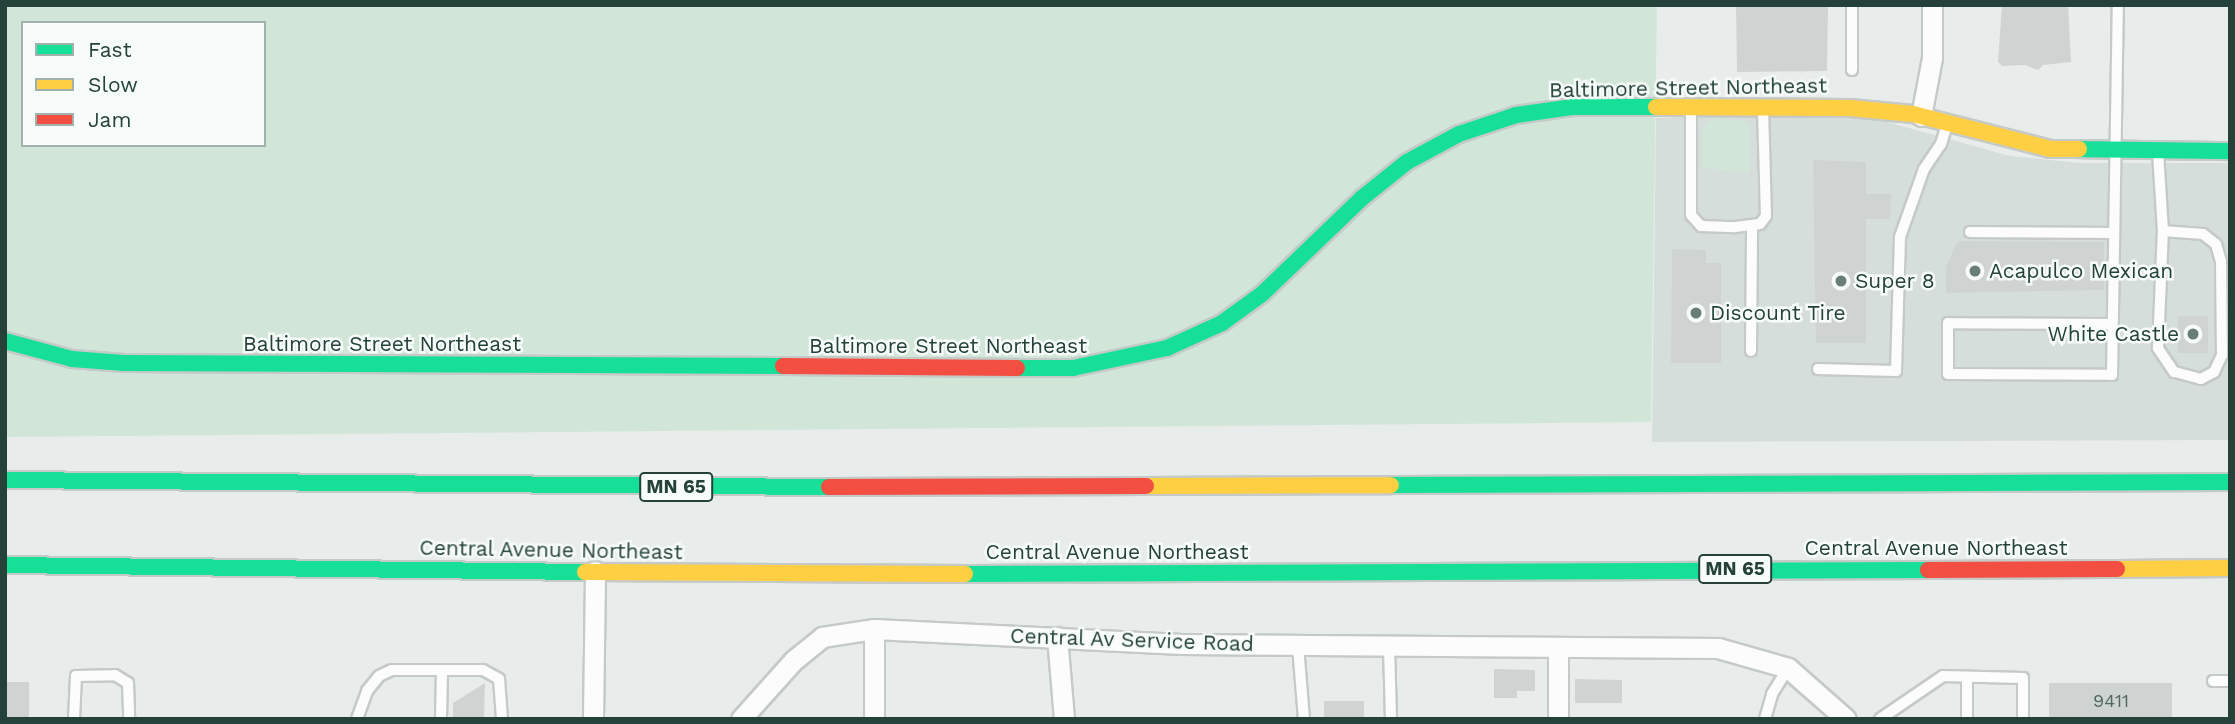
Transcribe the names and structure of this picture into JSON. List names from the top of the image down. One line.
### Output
{"streets":{"main road":["Baltimore Street Northeast","MN 65","Central Avenue Northeast"],"street":["Central Av Service Road"]},"places":["Acapulco Mexican","Super 8","Discount Tire","White Castle"],"house_numbers":["9411"],"legend":["Fast","Slow","Jam"]}
